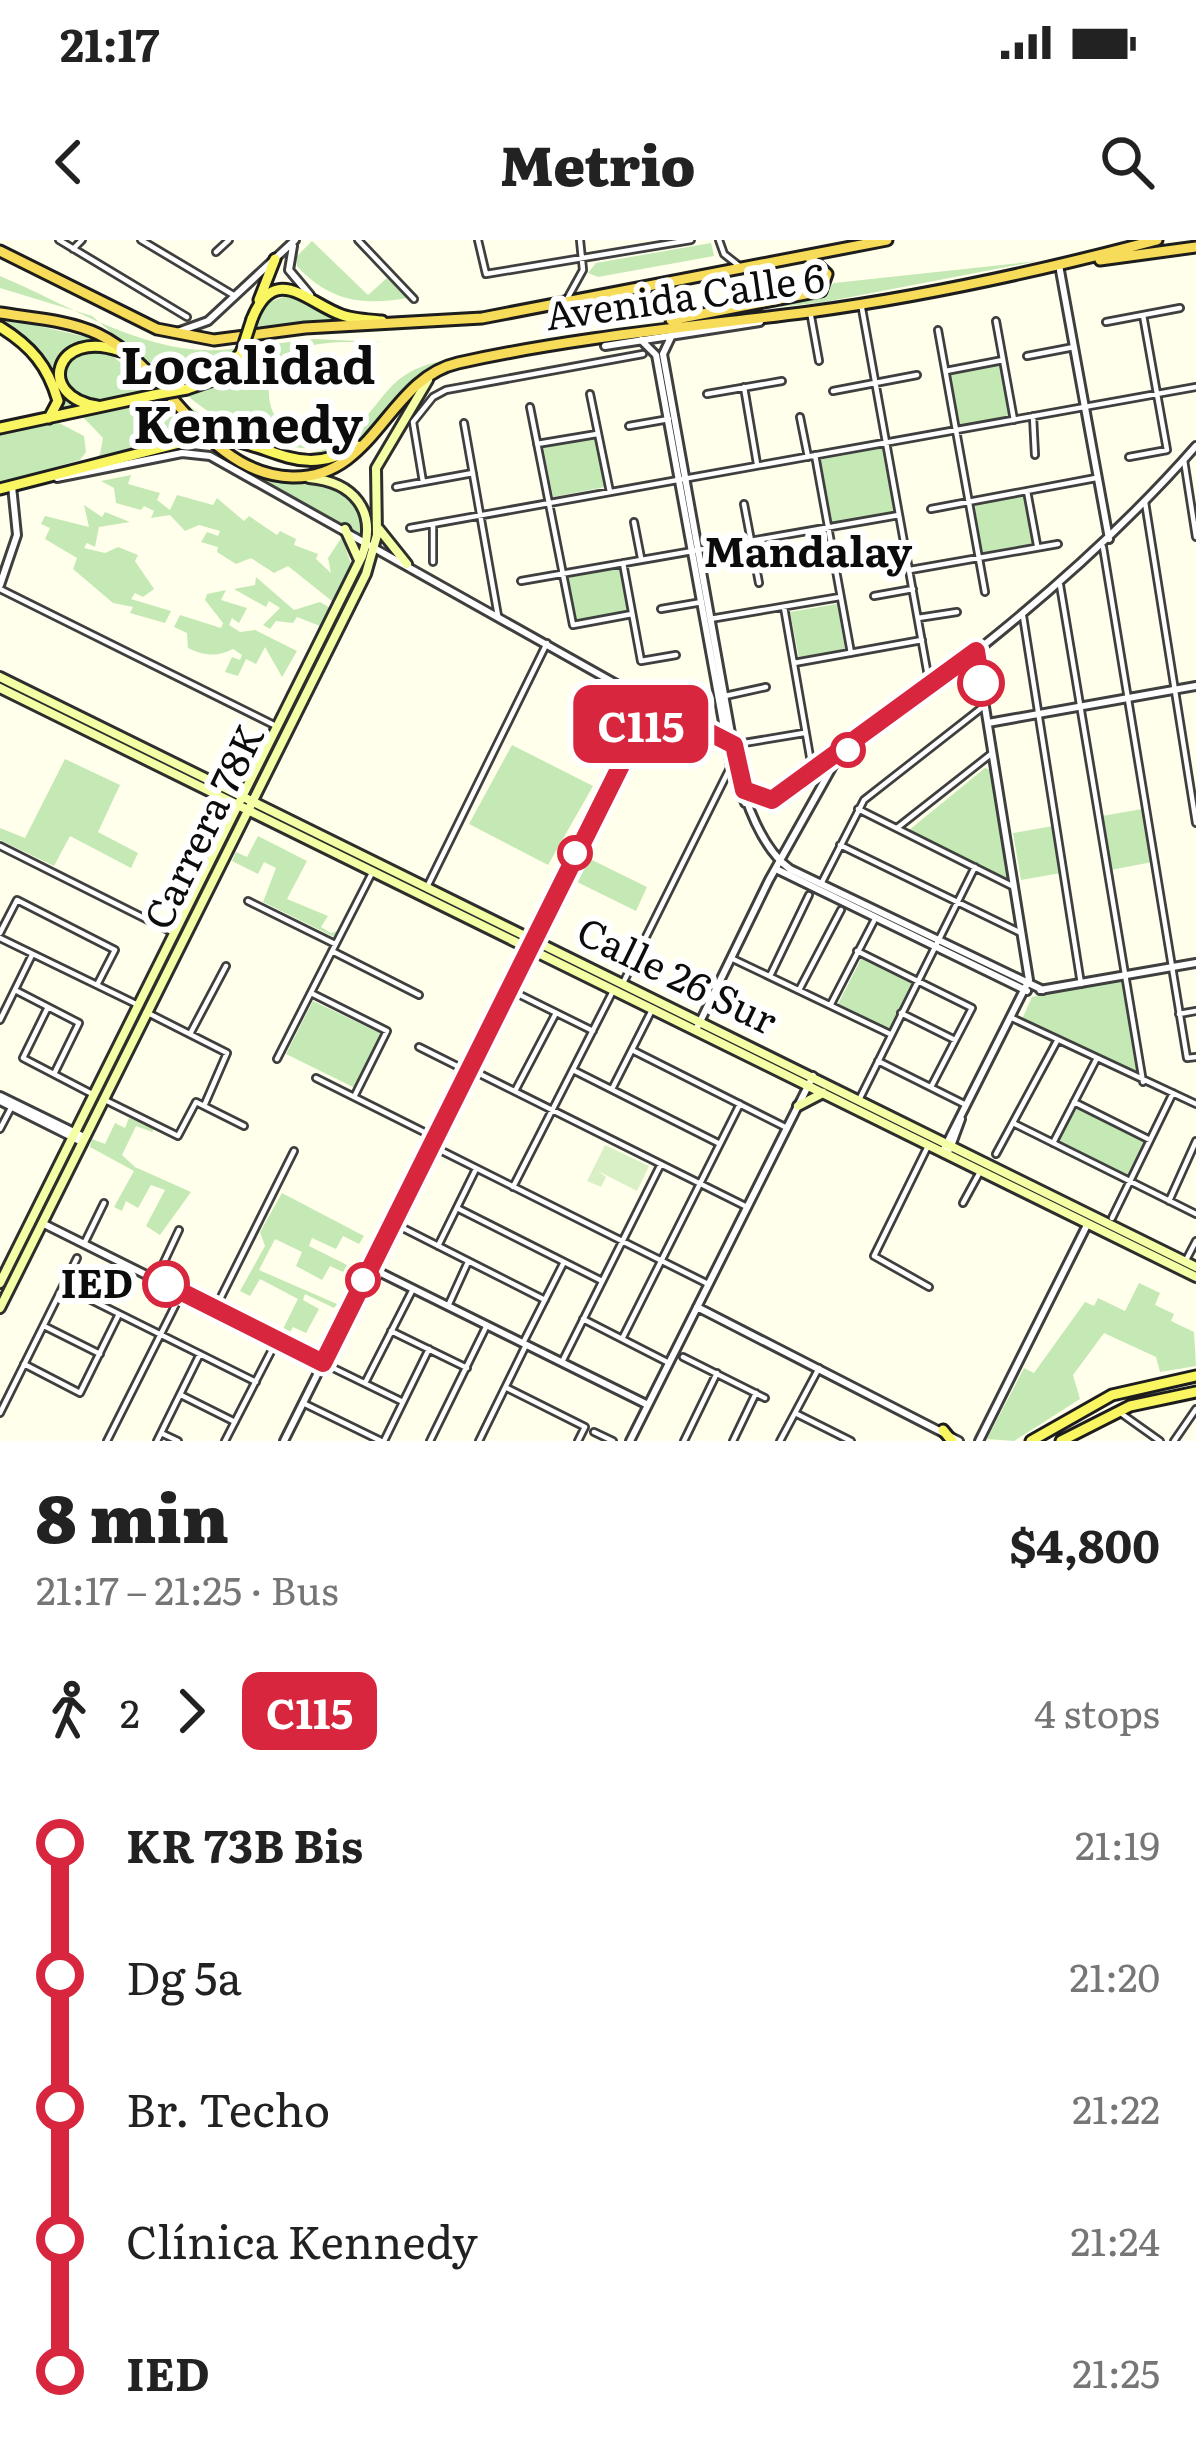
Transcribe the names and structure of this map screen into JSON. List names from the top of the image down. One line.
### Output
{"streets":{"highway":["Avenida Calle 6"],"main road":["Carrera 78K","Calle 26 Sur"]},"crossings":[["Avenida Calle 6","Carrera 78K"],["Carrera 78K","Calle 26 Sur"]],"districts":["Localidad Kennedy","Mandalay"],"places":["IED"],"lines":["bus line C115"],"page":{"status":"21:17","header":"Metrio","on_map":"C115","heading":["8 min","21:17 – 21:25 · Bus","$4,800"],"legs":["2","C115","4 stops"],"list":[{"name":"KR 73B Bis","value":"21:19"},{"name":"Dg 5a","value":"21:20"},{"name":"Br. Techo","value":"21:22"},{"name":"Clínica Kennedy","value":"21:24"},{"name":"IED","value":"21:25"}]}}
